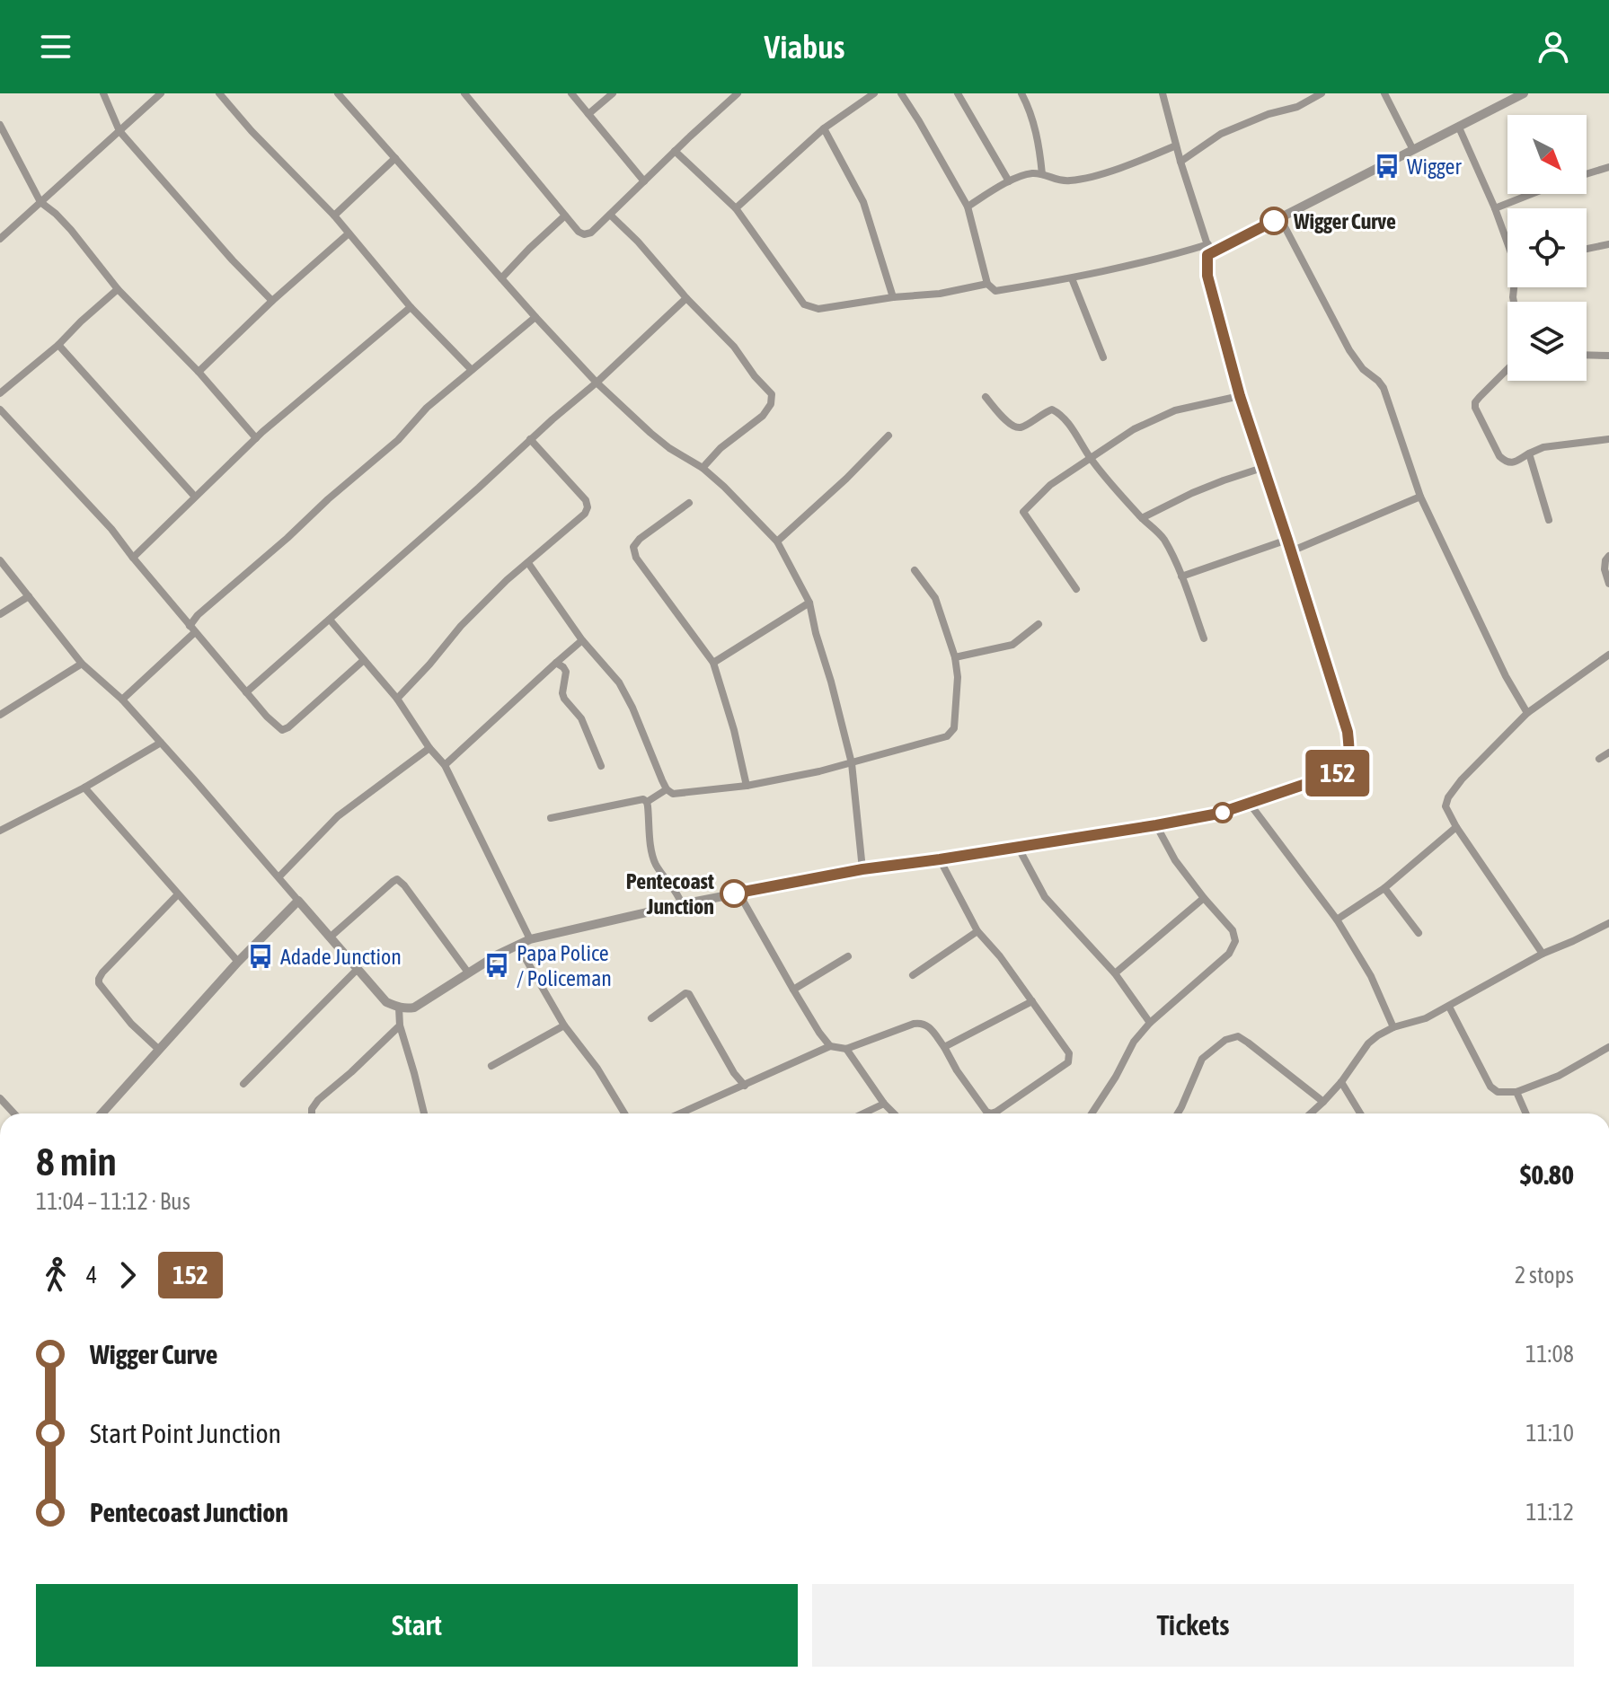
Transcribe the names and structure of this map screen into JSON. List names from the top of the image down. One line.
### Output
{"places":{"bus stop":["Wigger","Adade Junction","Papa Police / Policeman"],"other":["Wigger Curve","Pentecoast Junction"]},"lines":["bus line 152"],"north":"bottom right","page":{"header":"Viabus","on_map":"152","heading":["8 min","11:04 – 11:12 · Bus","$0.80"],"legs":["4","152","2 stops"],"list":[{"name":"Wigger Curve","value":"11:08"},{"name":"Start Point Junction","value":"11:10"},{"name":"Pentecoast Junction","value":"11:12"}],"buttons":["Start","Tickets"]}}
